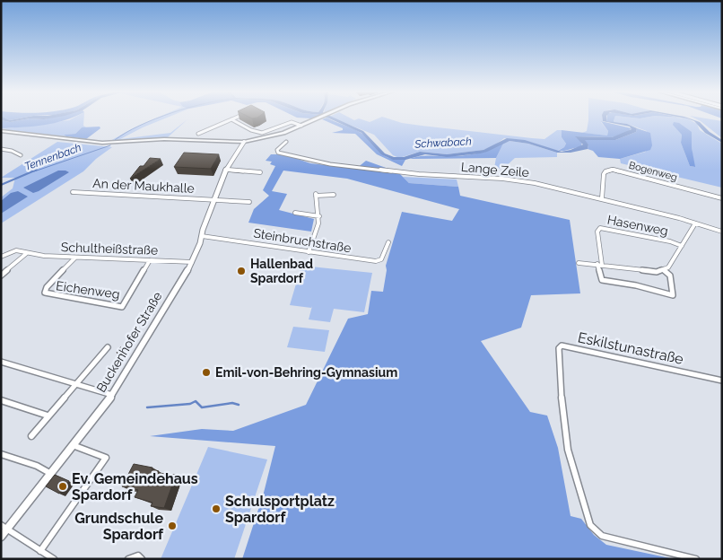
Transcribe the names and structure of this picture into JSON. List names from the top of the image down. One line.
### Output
{"streets":{"street":["Lange Zeile","Bogenweg","An der Maukhalle","Hasenweg","Steinbruchstraße","Schultheißstraße","Eichenweg","Buckenhofer Straße","Eskilstunastraße"]},"crossings":[["Lange Zeile","Bogenweg"],["An der Maukhalle","Buckenhofer Straße"],["Steinbruchstraße","Buckenhofer Straße"],["Schultheißstraße","Eichenweg"],["Schultheißstraße","Buckenhofer Straße"]],"water":["Schwabach","Tennenbach"],"places":["Hallenbad Spardorf","Emil-von-Behring-Gymnasium","Ev. Gemeindehaus Spardorf","Schulsportplatz Spardorf","Grundschule Spardorf"]}
